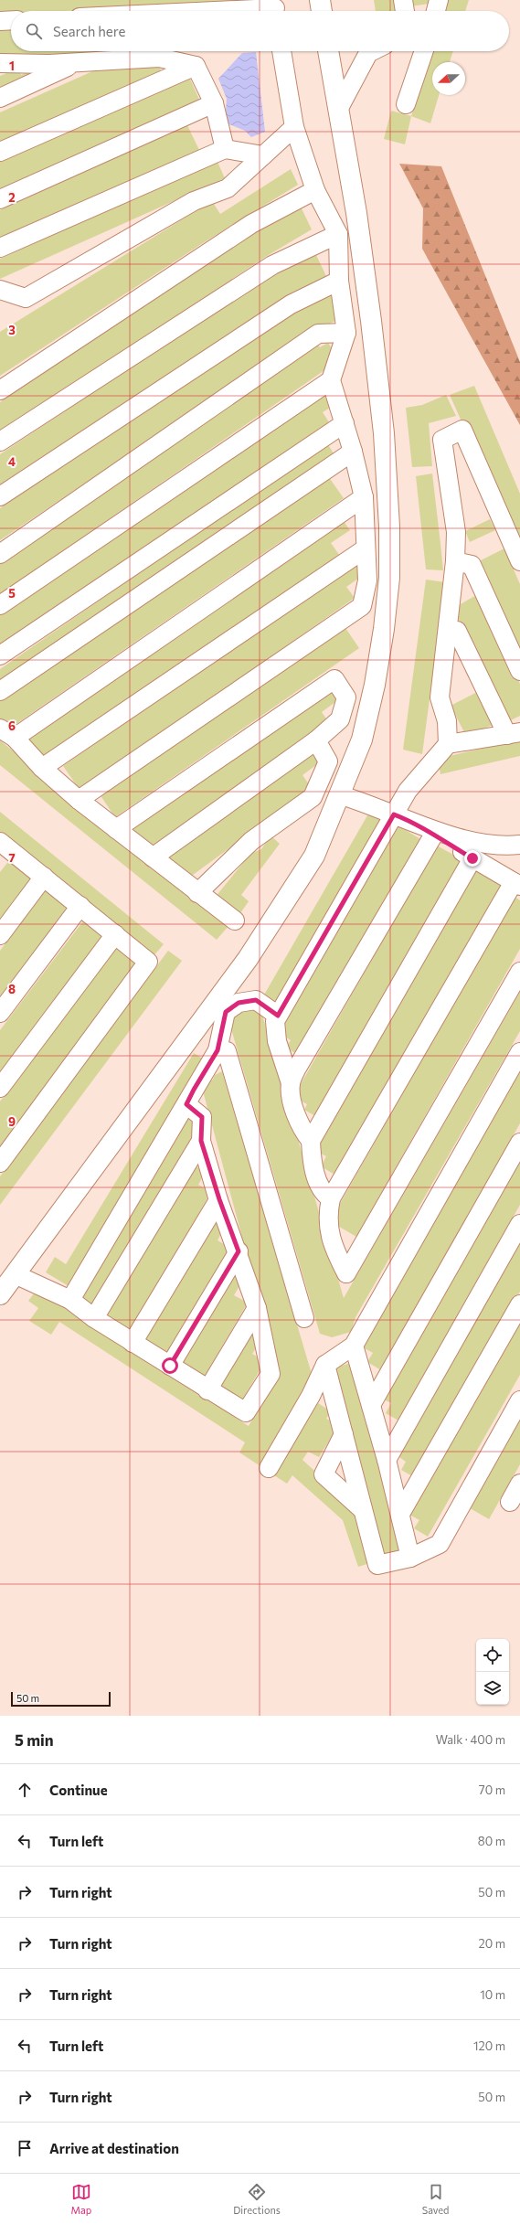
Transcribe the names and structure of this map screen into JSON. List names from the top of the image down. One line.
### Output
{"scale_bar":"50 m","north":"left","page":{"search":"Search here","scale":"50 m","heading":["5 min","Walk · 400 m"],"list":[["Continue","70 m"],["Turn left","80 m"],["Turn right","50 m"],["Turn right","20 m"],["Turn right","10 m"],["Turn left","120 m"],["Turn right","50 m"],"Arrive at destination"],"nav":["Map","Directions","Saved"]},"grid":{"rows":["1","2","3","4","5","6","7","8","9"]}}
